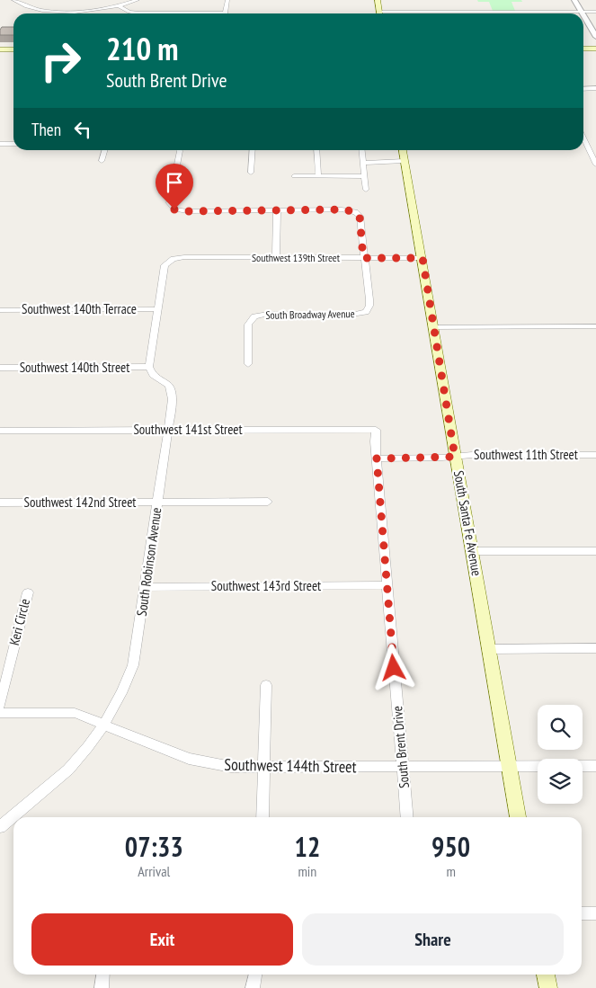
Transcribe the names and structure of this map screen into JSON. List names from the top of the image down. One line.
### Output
{"streets":{"main road":["South Santa Fe Avenue"],"street":["Southwest 139th Street","Southwest 140th Terrace","South Broadway Avenue","Southwest 140th Street","Southwest 141st Street","Southwest 11th Street","Southwest 142nd Street","South Robinson Avenue","Southwest 143rd Street","Keri Circle","South Brent Drive","Southwest 144th Street"]},"crossings":[["Southwest 139th Street","Southwest 140th Terrace"],["Southwest 139th Street","South Broadway Avenue"],["Southwest 139th Street","South Santa Fe Avenue"],["Southwest 140th Street","South Robinson Avenue"],["Southwest 141st Street","South Robinson Avenue"],["Southwest 141st Street","South Brent Drive"],["Southwest 11th Street","South Santa Fe Avenue"],["Southwest 142nd Street","South Robinson Avenue"],["South Santa Fe Avenue","Southwest 144th Street"],["South Robinson Avenue","Southwest 143rd Street"],["South Robinson Avenue","Southwest 144th Street"],["Southwest 143rd Street","South Brent Drive"],["South Brent Drive","Southwest 144th Street"]],"page":{"turn":["210 m","South Brent Drive"],"then":"Then","eta":["07:33","Arrival","12","min","950","m"],"buttons":["Exit","Share"]}}
